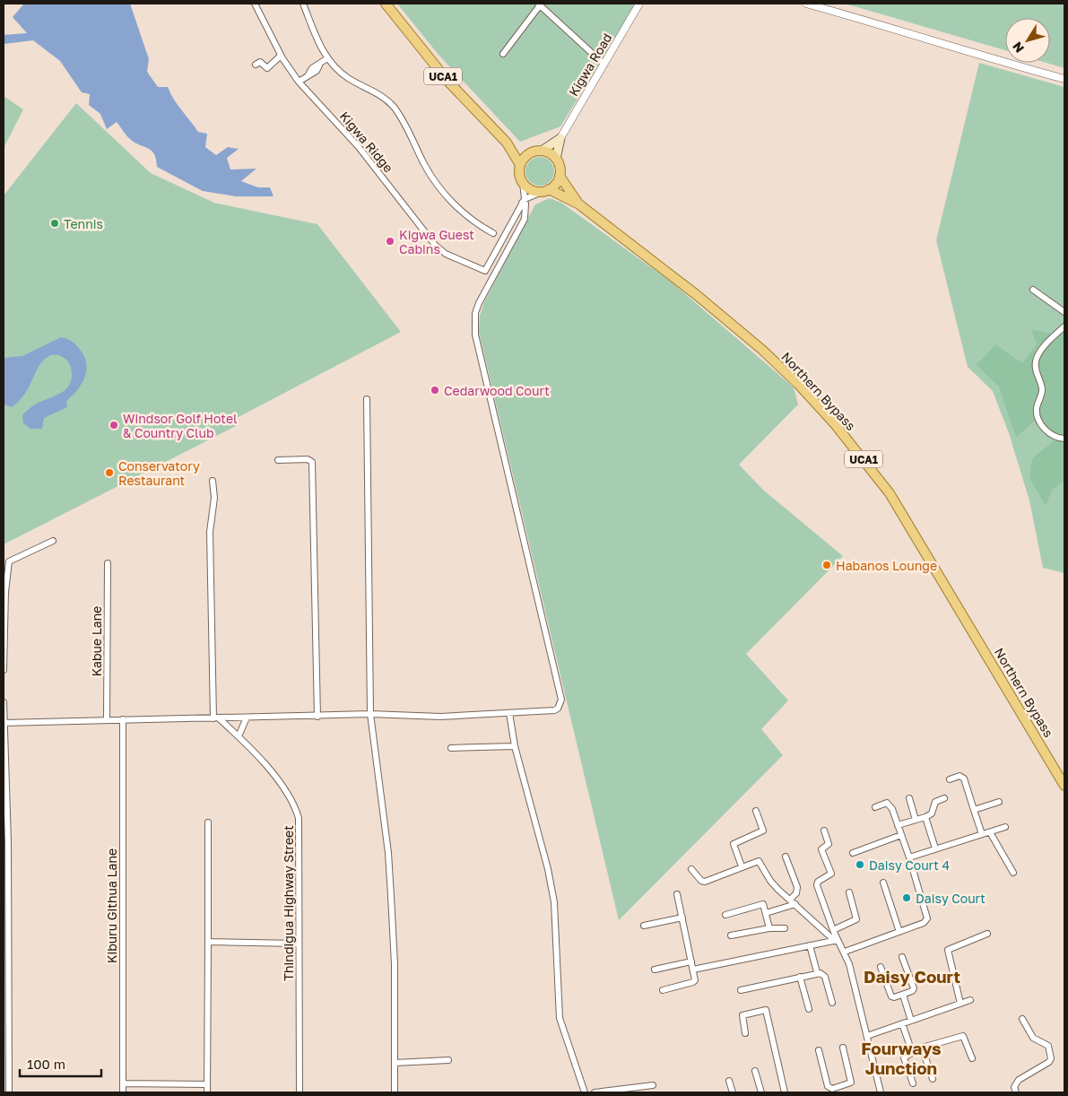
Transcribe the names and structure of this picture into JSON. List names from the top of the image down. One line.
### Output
{"streets":{"main road":["UCA1","Northern Bypass"],"street":["Kigwa Road","Kigwa Ridge","Kabue Lane","Thindigua Highway Street","Kiburu Githua Lane"]},"crossings":[["UCA1","Northern Bypass"]],"districts":["Daisy Court","Fourways Junction"],"places":["Tennis","Kigwa Guest Cabins","Cedarwood Court","Windsor Golf Hotel & Country Club","Conservatory Restaurant","Habanos Lounge","Daisy Court 4","Daisy Court"],"scale_bar":"100 m","north":"bottom left"}
